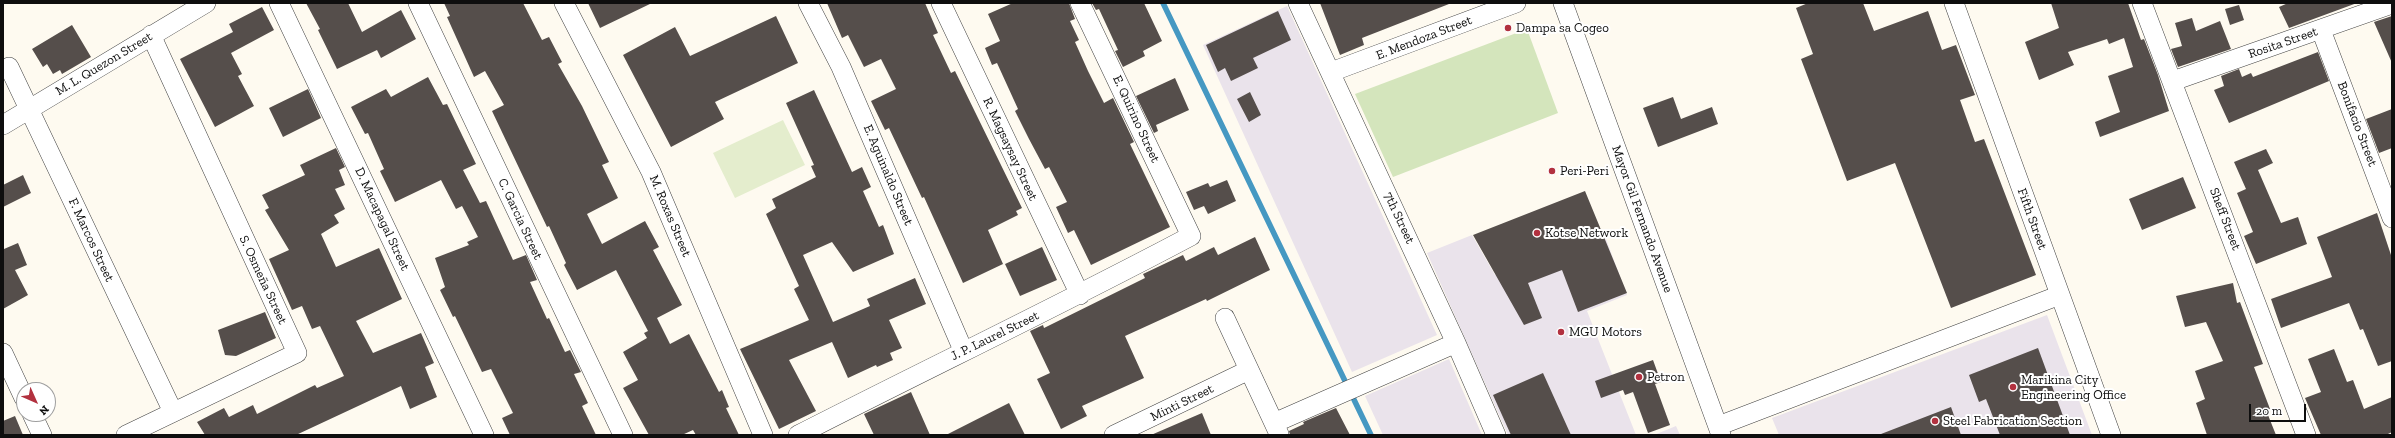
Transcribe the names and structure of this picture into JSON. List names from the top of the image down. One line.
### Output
{"streets":{"street":["E. Mendoza Street","Rosita Street","M. L. Quezon Street","E. Quirino Street","Bonifacio Street","R. Magsaysay Street","E. Aguinaldo Street","M. Roxas Street","7th Street","D. Macapagal Street","C. Garcia Street","Mayor Gil Fernando Avenue","Fifth Street","Sheff Street","F. Marcos Street","S. Osmeña Street","J. P. Laurel Street","Minti Street"]},"crossings":[["E. Mendoza Street","7th Street"],["Rosita Street","Bonifacio Street"],["Rosita Street","Sheff Street"],["M. L. Quezon Street","F. Marcos Street"],["M. L. Quezon Street","S. Osmeña Street"],["E. Quirino Street","J. P. Laurel Street"],["R. Magsaysay Street","J. P. Laurel Street"],["E. Aguinaldo Street","J. P. Laurel Street"],["F. Marcos Street","S. Osmeña Street"]],"places":["Dampa sa Cogeo","Peri-Peri","Kotse Network","MGU Motors","Petron","Marikina City Engineering Office","Steel Fabrication Section"],"scale_bar":"20 m","north":"bottom right"}
